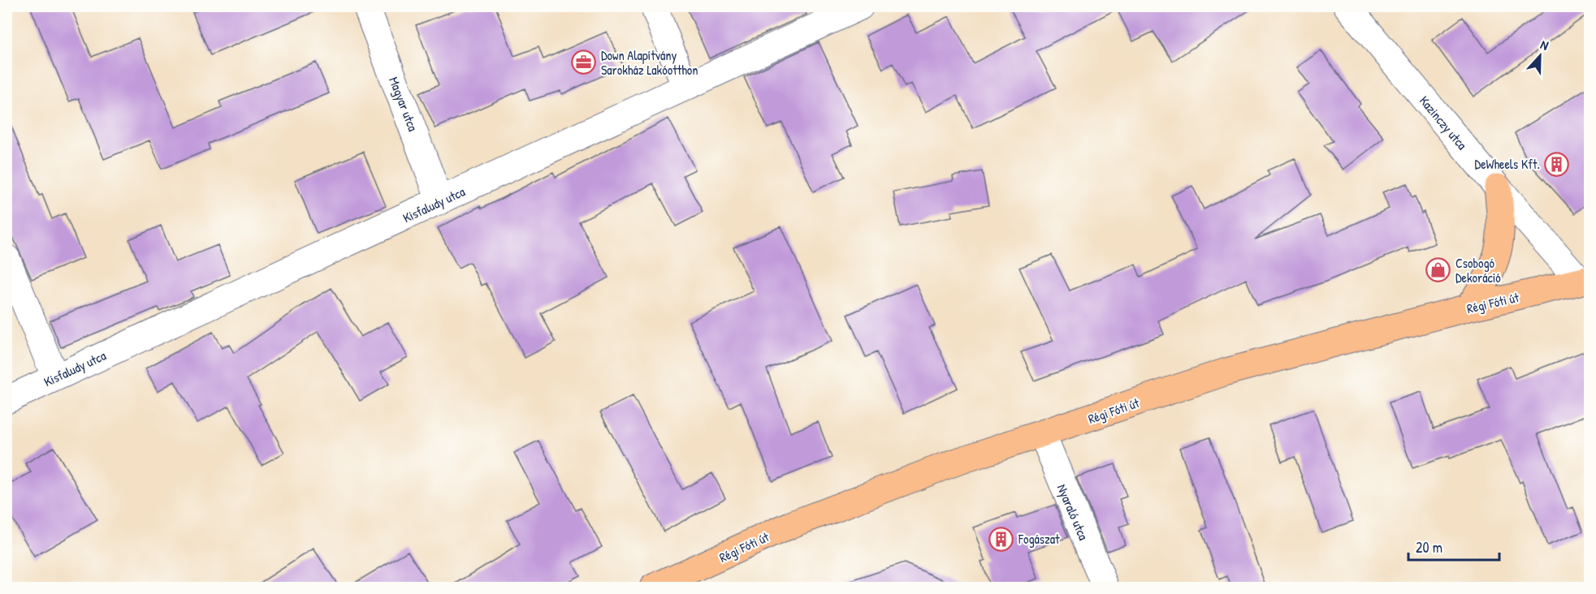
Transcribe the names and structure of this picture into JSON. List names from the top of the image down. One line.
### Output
{"streets":{"main road":["Régi Fóti út"],"street":["Magyar utca","Kazinczy utca","Kisfaludy utca","Nyaraló utca"]},"crossings":[["Magyar utca","Kisfaludy utca"],["Kazinczy utca","Régi Fóti út"],["Régi Fóti út","Nyaraló utca"]],"places":{"office":["Down Alapítvány Sarokház Lakóotthon"],"building":["DeWheels Kft.","Fogászat"],"shop":["Csobogó Dekoráció"]},"scale_bar":"20 m","north":"top"}
